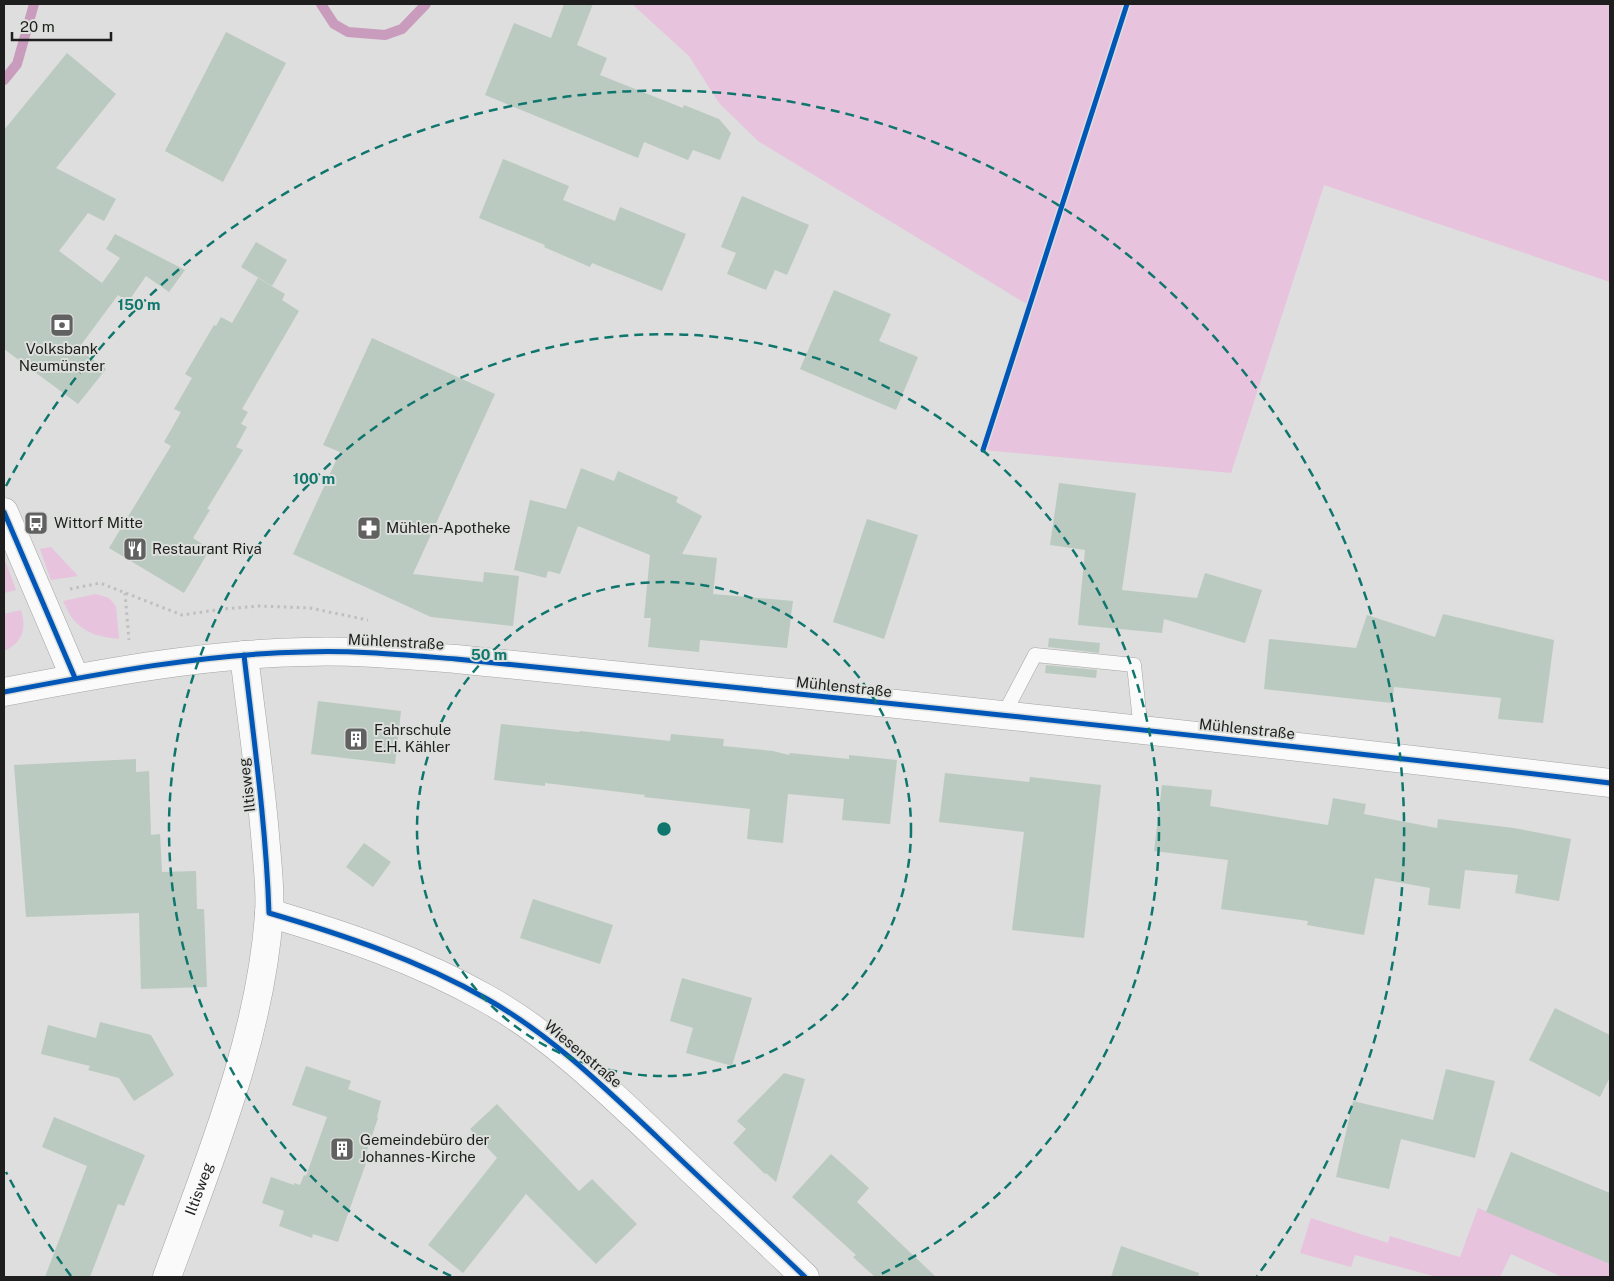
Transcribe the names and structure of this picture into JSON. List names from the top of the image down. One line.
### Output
{"streets":{"street":["Mühlenstraße","Iltisweg","Wiesenstraße"]},"crossings":[["Mühlenstraße","Iltisweg"],["Iltisweg","Wiesenstraße"]],"places":{"bank":["Volksbank Neumünster"],"bus stop":["Wittorf Mitte"],"pharmacy":["Mühlen-Apotheke"],"restaurant":["Restaurant Riva"],"building":["Fahrschule E.H. Kähler","Gemeindebüro der Johannes-Kirche"]},"scale_bar":"20 m","rings":["150 m","100 m","50 m"]}
